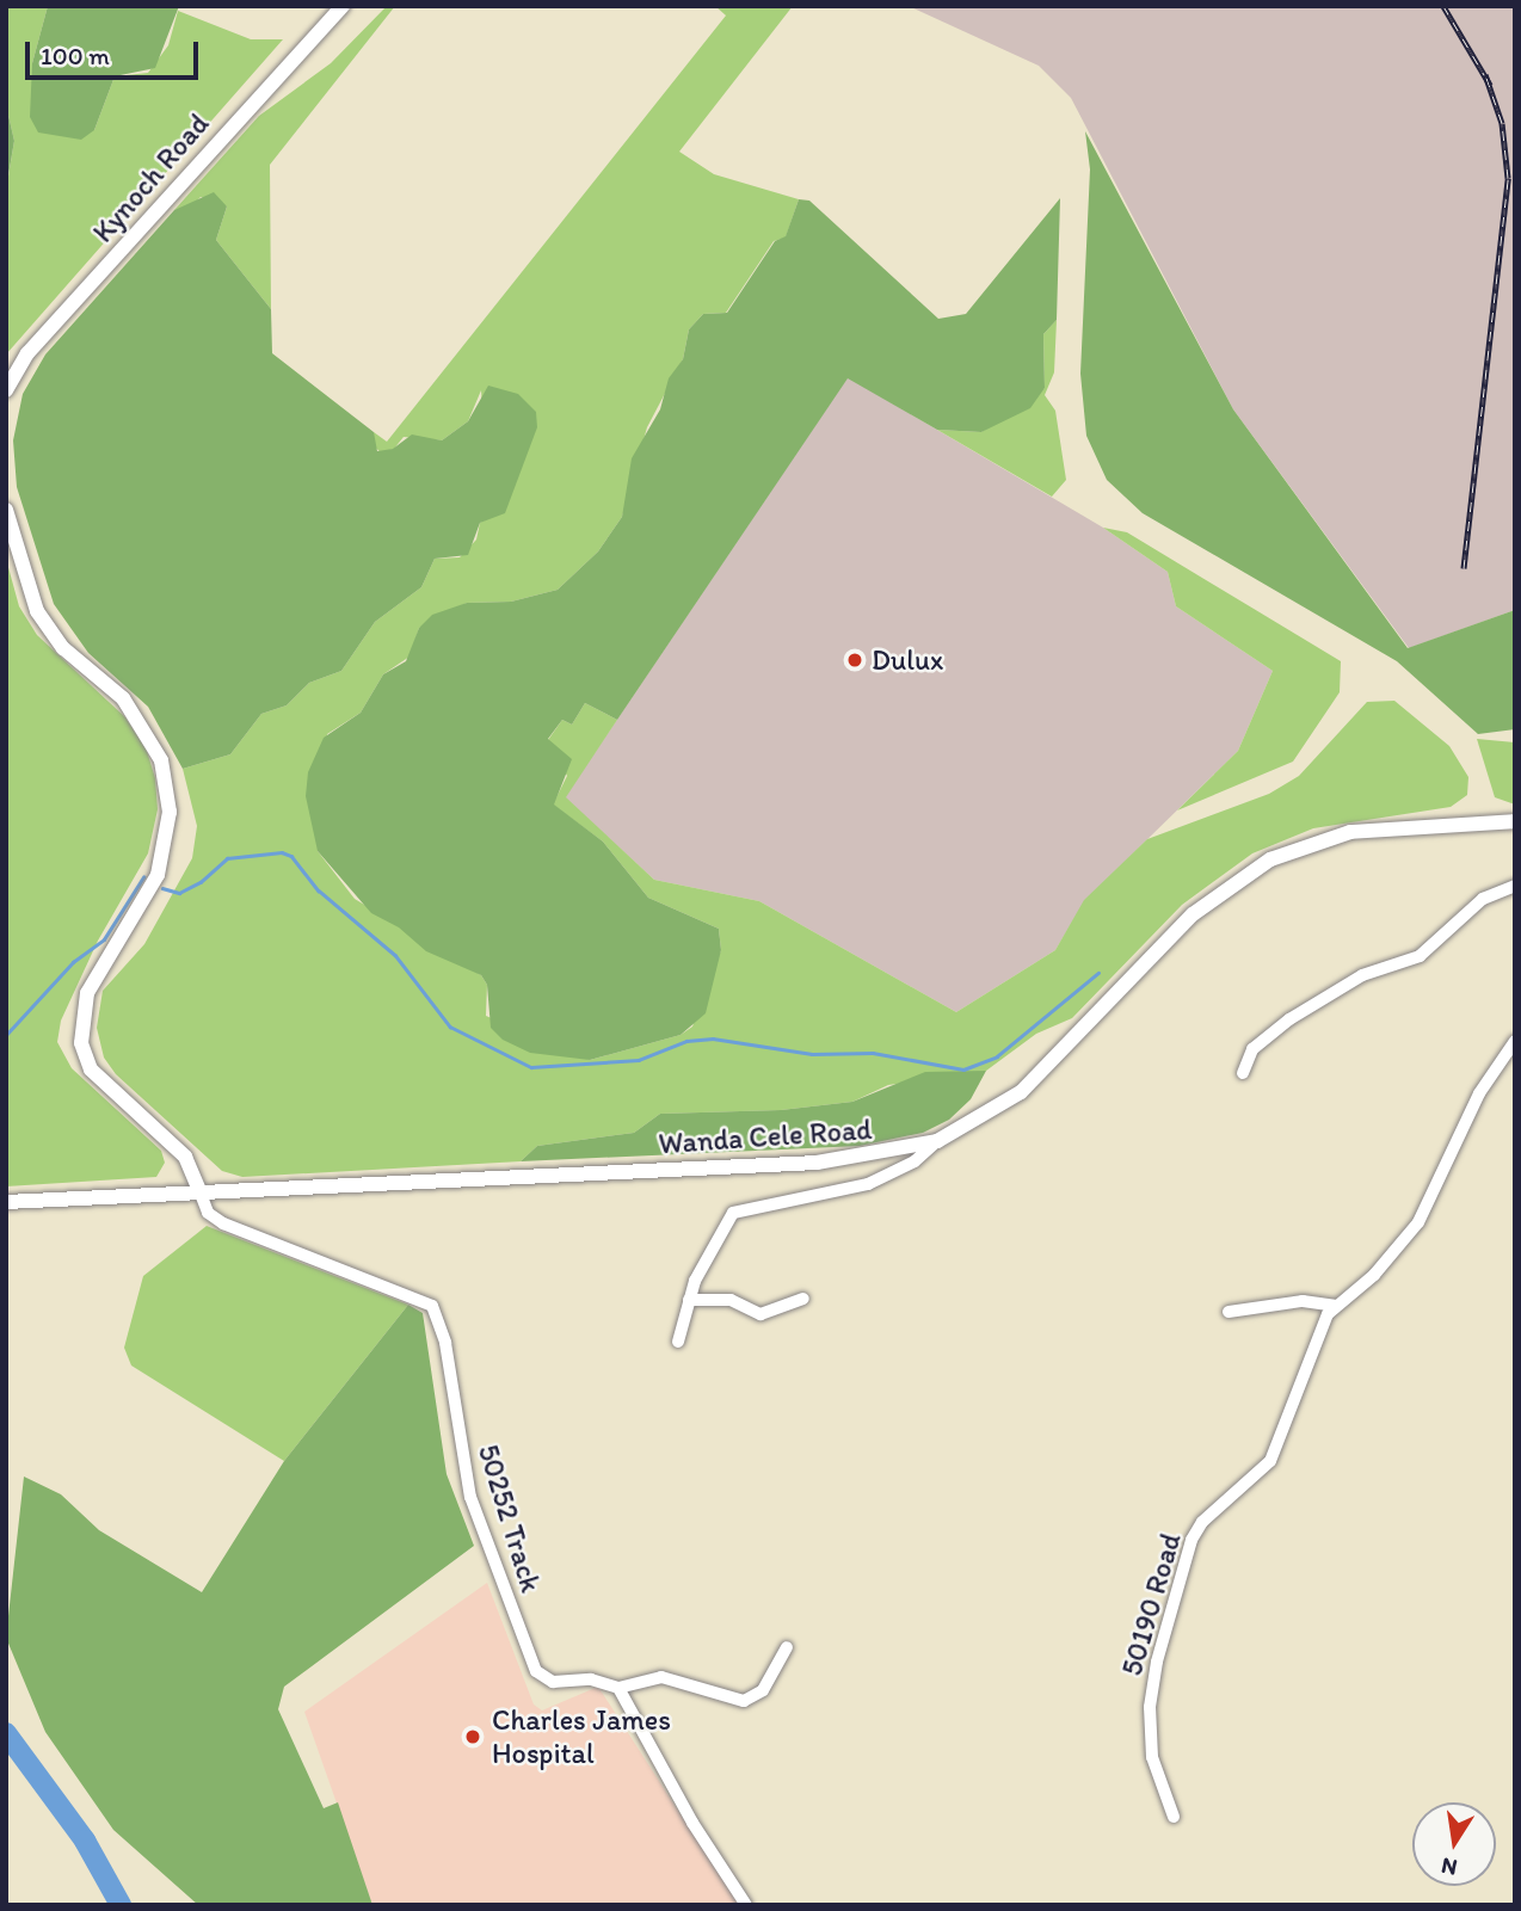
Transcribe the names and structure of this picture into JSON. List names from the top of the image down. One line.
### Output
{"streets":{"street":["Kynoch Road","Wanda Cele Road","50252 Track","50190 Road"]},"crossings":[["Wanda Cele Road","50252 Track"]],"places":["Dulux","Charles James Hospital"],"scale_bar":"100 m","north":"bottom"}
